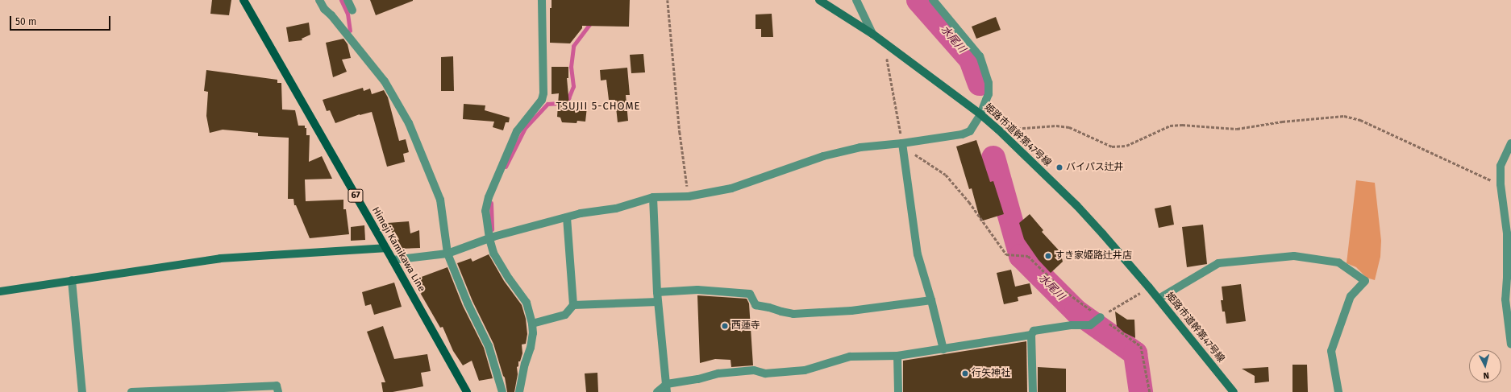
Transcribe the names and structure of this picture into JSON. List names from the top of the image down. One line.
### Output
{"streets":{"main road":["67","Himeji Kamikawa Line"],"street":["姫路市道幹第47号線"]},"districts":["TSUJII 5-CHOME"],"water":["水尾川"],"places":["バイパス辻井","すき家姫路辻井店","西蓮寺","行矢神社"],"scale_bar":"50 m","north":"bottom"}
